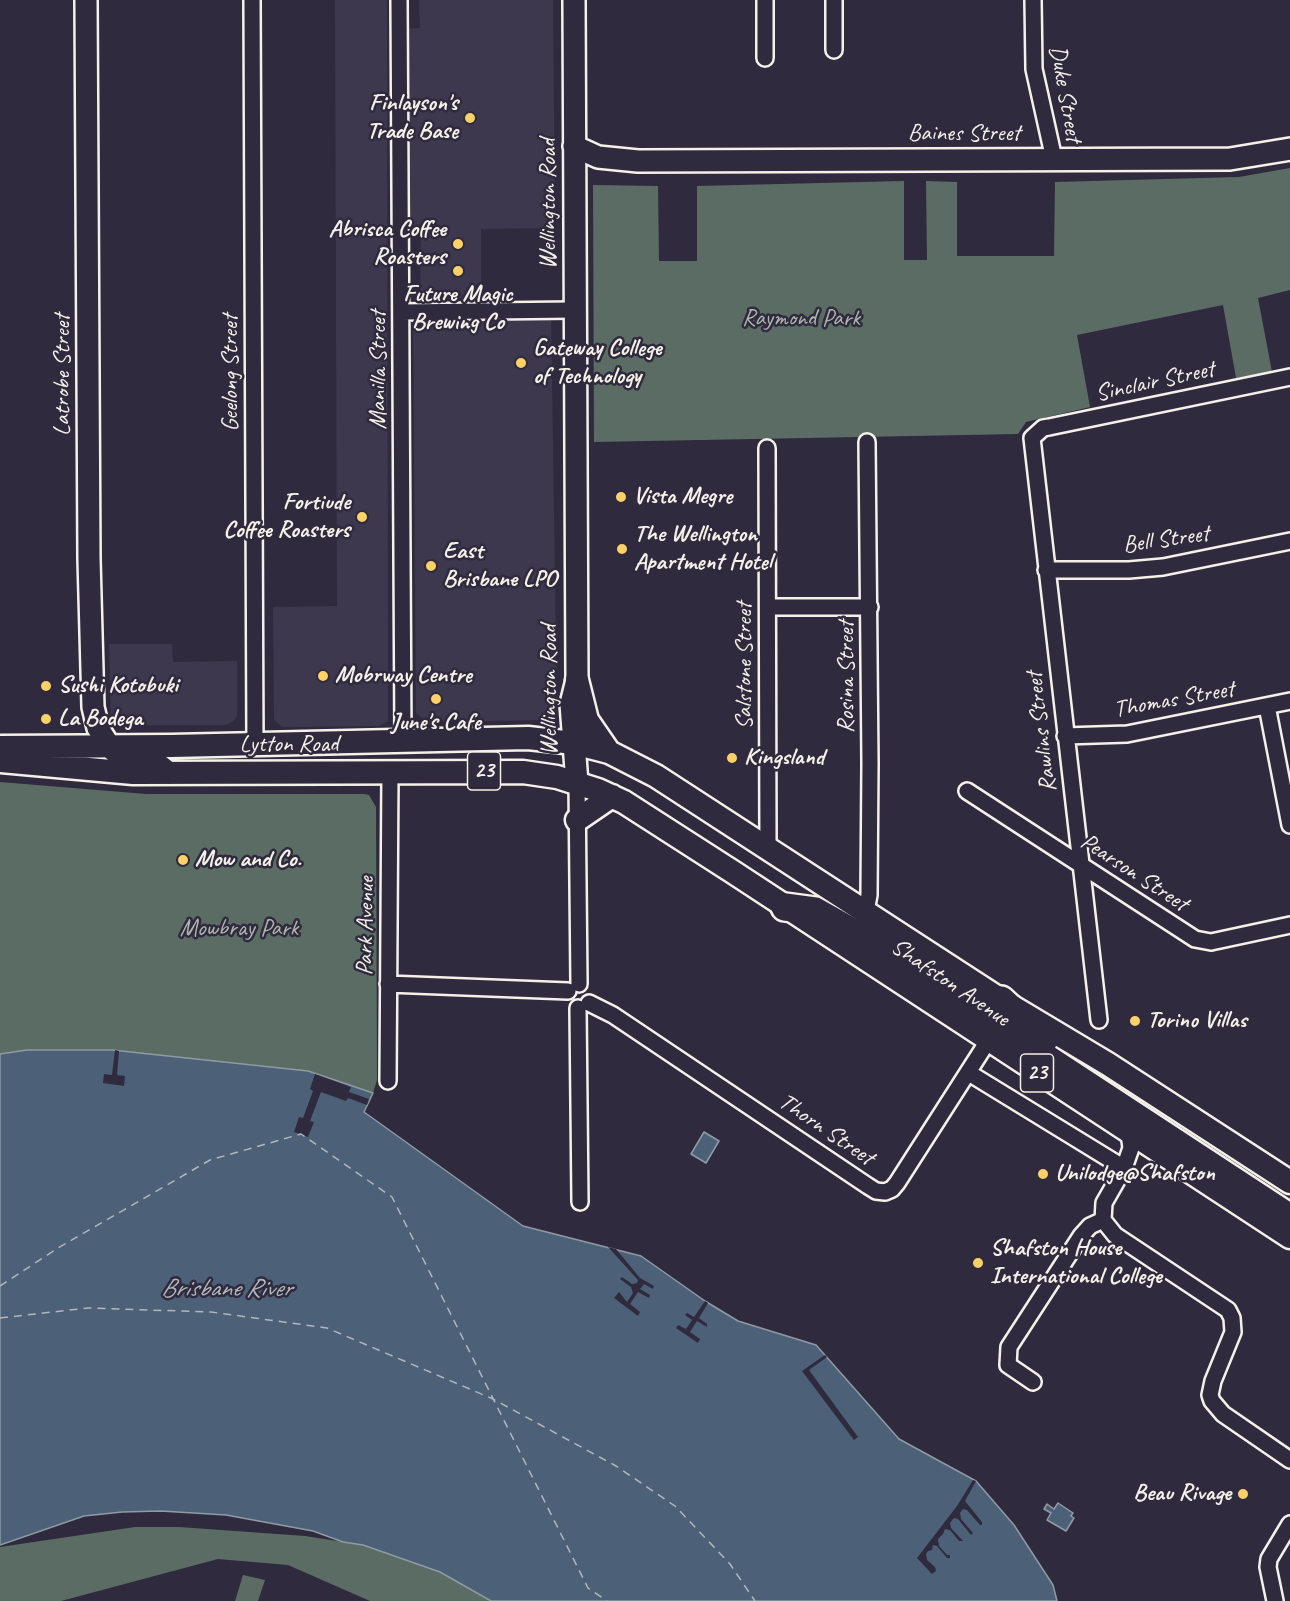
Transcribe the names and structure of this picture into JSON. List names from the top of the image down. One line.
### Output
{"streets":{"main road":["Baines Street","Wellington Road","Latrobe Street","Lytton Road","23","Shafston Avenue"],"street":["Duke Street","Manilla Street","Geelong Street","Sinclair Street","Bell Street","Salstone Street","Rosina Street","Thomas Street","Rawlins Street","Pearson Street","Park Avenue","Thorn Street"]},"crossings":[["Duke Street","Baines Street"],["Baines Street","Wellington Road"],["Wellington Road","Lytton Road"],["Wellington Road","Shafston Avenue"],["Manilla Street","Lytton Road"],["Geelong Street","Lytton Road"],["Latrobe Street","Lytton Road"],["Sinclair Street","Rawlins Street"],["Bell Street","Rawlins Street"],["Salstone Street","Shafston Avenue"],["Rosina Street","Shafston Avenue"],["Thomas Street","Rawlins Street"],["Rawlins Street","Pearson Street"],["Lytton Road","Park Avenue"],["Lytton Road","Shafston Avenue"],["Shafston Avenue","Thorn Street"]],"water":["Brisbane River"],"parks":["Raymond Park","Mowbray Park"],"places":["Finlayson's Trade Base","Abrisca Coffee Roasters","Future Magic Brewing Co","Gateway College of Technology","Vista Megre","Fortiude Coffee Roasters","The Wellington Apartment Hotel","East Brisbane LPO","Mobrway Centre","Sushi Kotobuki","June's Cafe","La Bodega","Kingsland","Mow and Co.","Torino Villas","Unilodge@Shafston","Shafston House International College","Beau Rivage"]}
